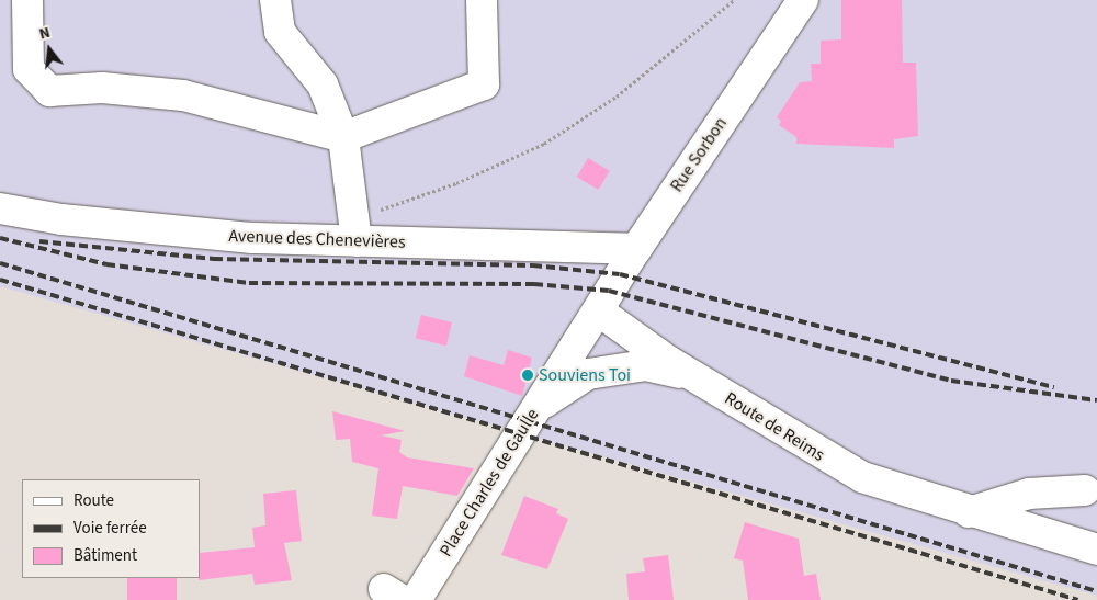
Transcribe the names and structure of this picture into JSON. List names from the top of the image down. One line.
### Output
{"streets":{"street":["Rue Sorbon","Avenue des Chenevières","Route de Reims","Place Charles de Gaulle"]},"crossings":[["Rue Sorbon","Avenue des Chenevières"],["Rue Sorbon","Route de Reims"],["Rue Sorbon","Place Charles de Gaulle"],["Route de Reims","Place Charles de Gaulle"]],"places":["Souviens Toi"],"legend":["Route","Voie ferrée","Bâtiment"],"north":"top"}
